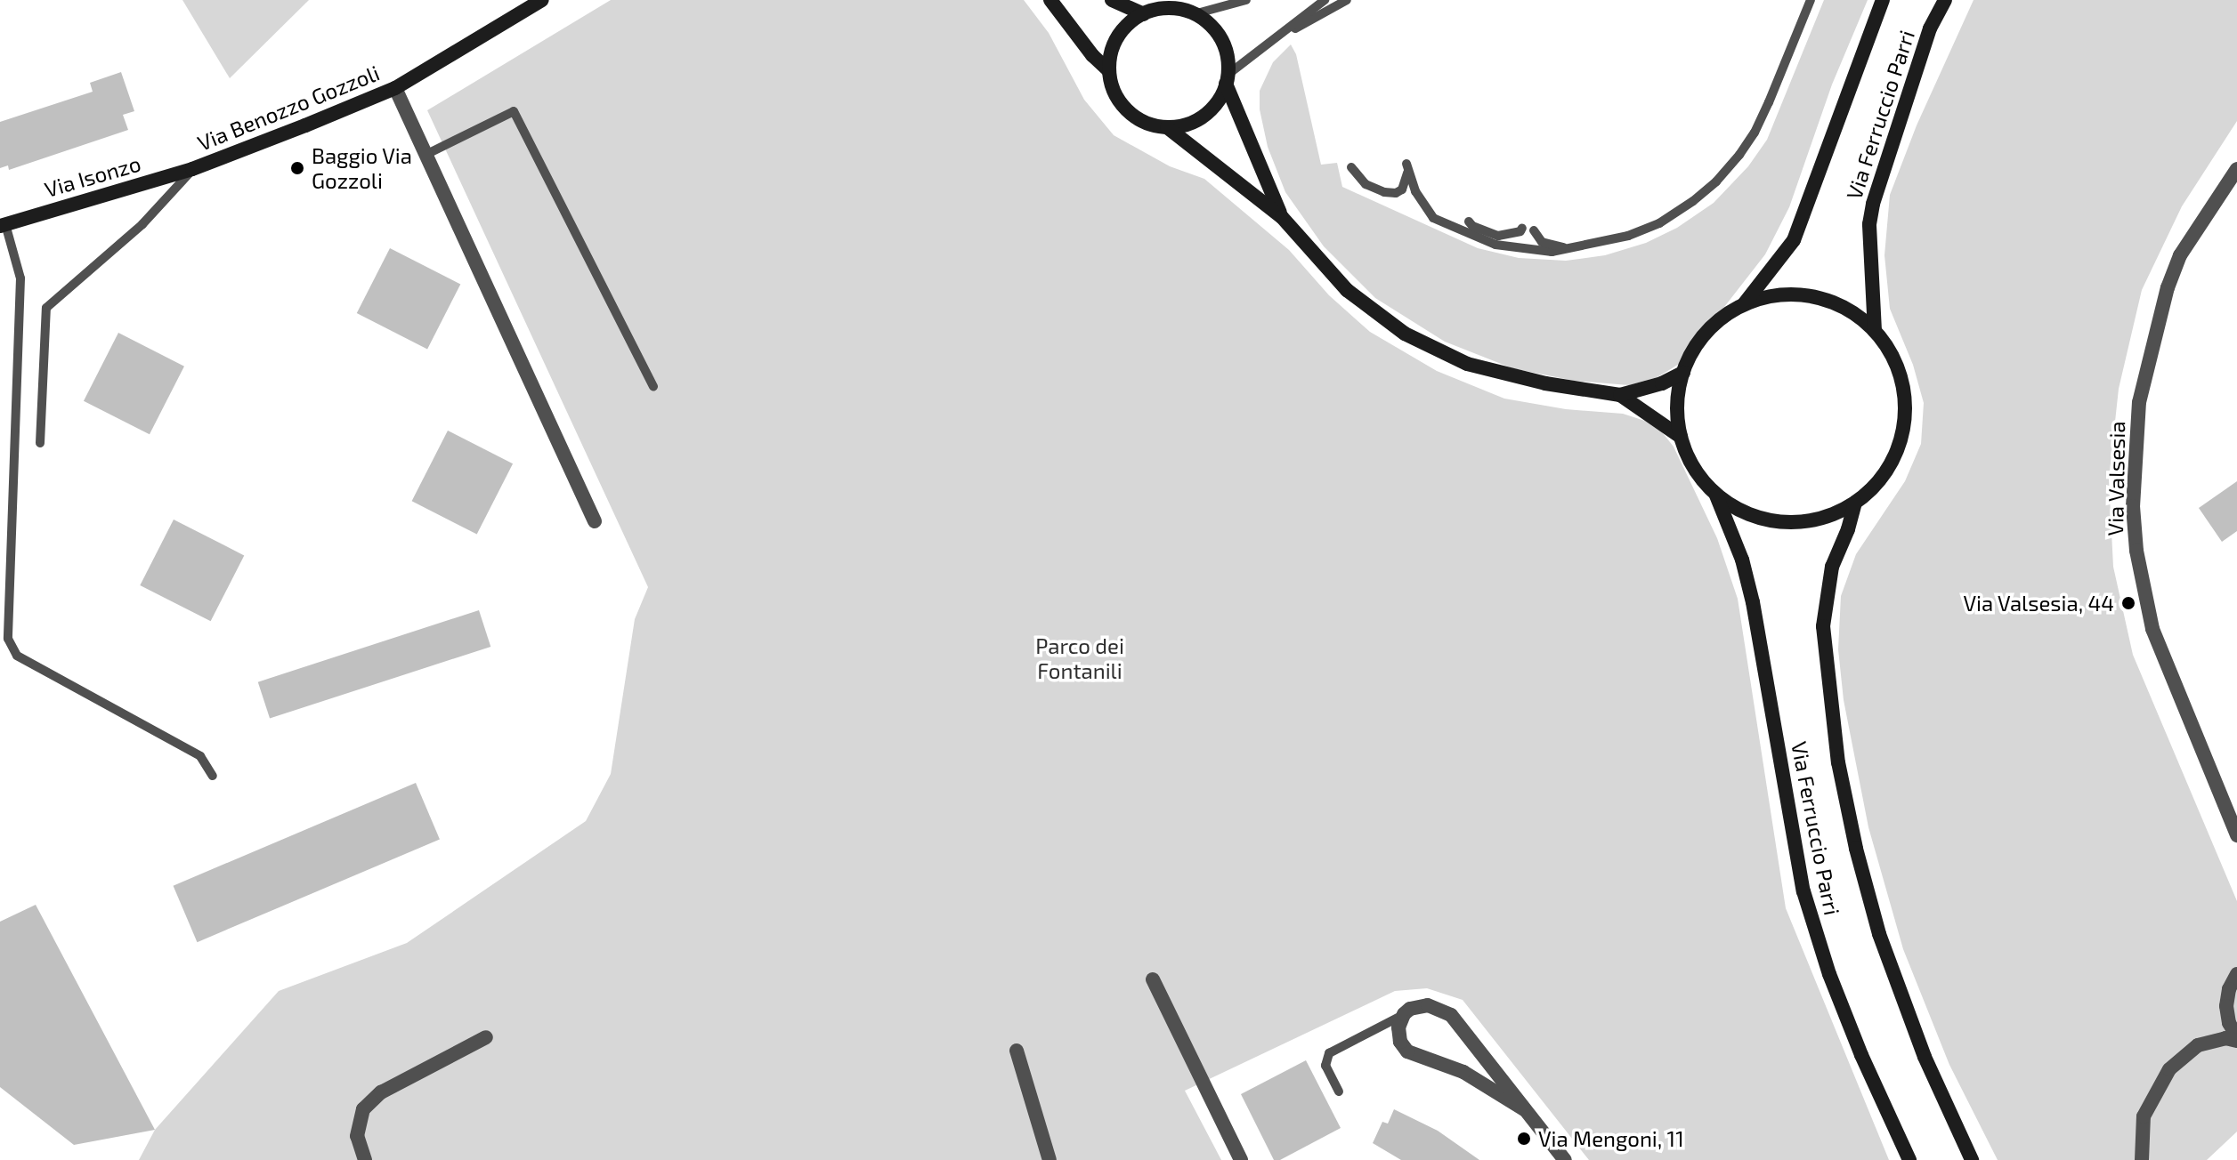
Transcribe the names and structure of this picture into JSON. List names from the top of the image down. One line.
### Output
{"streets":{"main road":["Via Benozzo Gozzoli","Via Ferruccio Parri","Via Isonzo"],"street":["Via Valsesia"]},"crossings":[["Via Benozzo Gozzoli","Via Isonzo"]],"parks":["Parco dei Fontanili"],"places":["Baggio Via Gozzoli","Via Valsesia, 44","Via Mengoni, 11"]}
